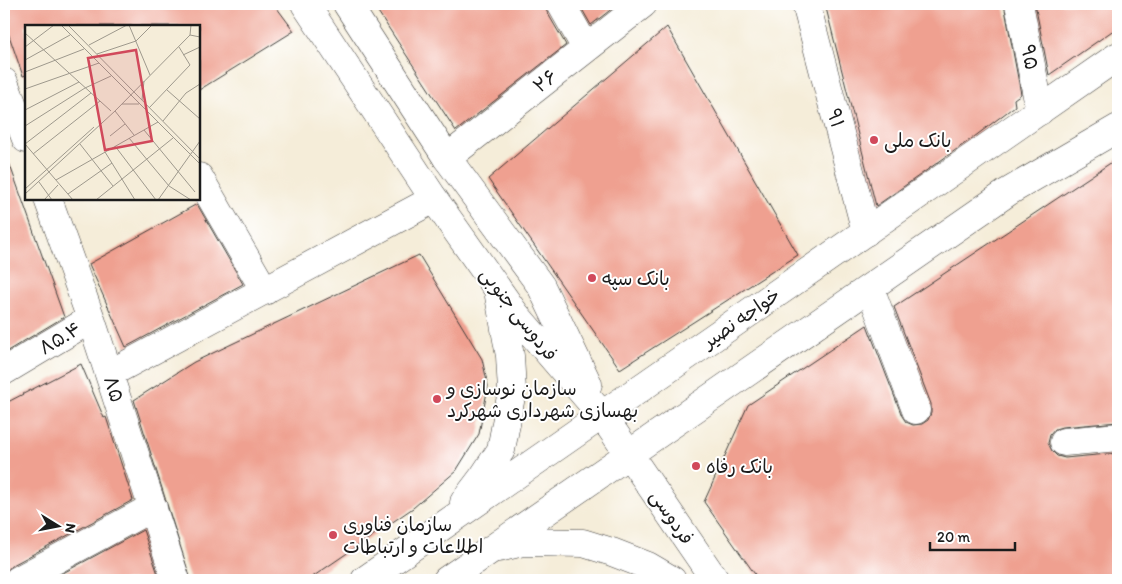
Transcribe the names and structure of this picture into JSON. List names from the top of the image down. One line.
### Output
{"streets":{"main road":["۹۵","۲۶","۹۱","فردوسی جنوبی","خواجه نصیر","۸۵.۴","۸۵","فردوسی"]},"crossings":[["۹۵","خواجه نصیر"],["۲۶","فردوسی جنوبی"],["۹۱","خواجه نصیر"],["فردوسی جنوبی","خواجه نصیر"],["فردوسی جنوبی","فردوسی"],["خواجه نصیر","فردوسی"],["۸۵.۴","۸۵"]],"places":["بانک ملی","بانک سپه","سازمان نوسازی و بهسازی شهرداری شهرکرد","بانک رفاه","سازمان فناوری اطلاعات و ارتباطات"],"scale_bar":"20 m","north":"right"}
